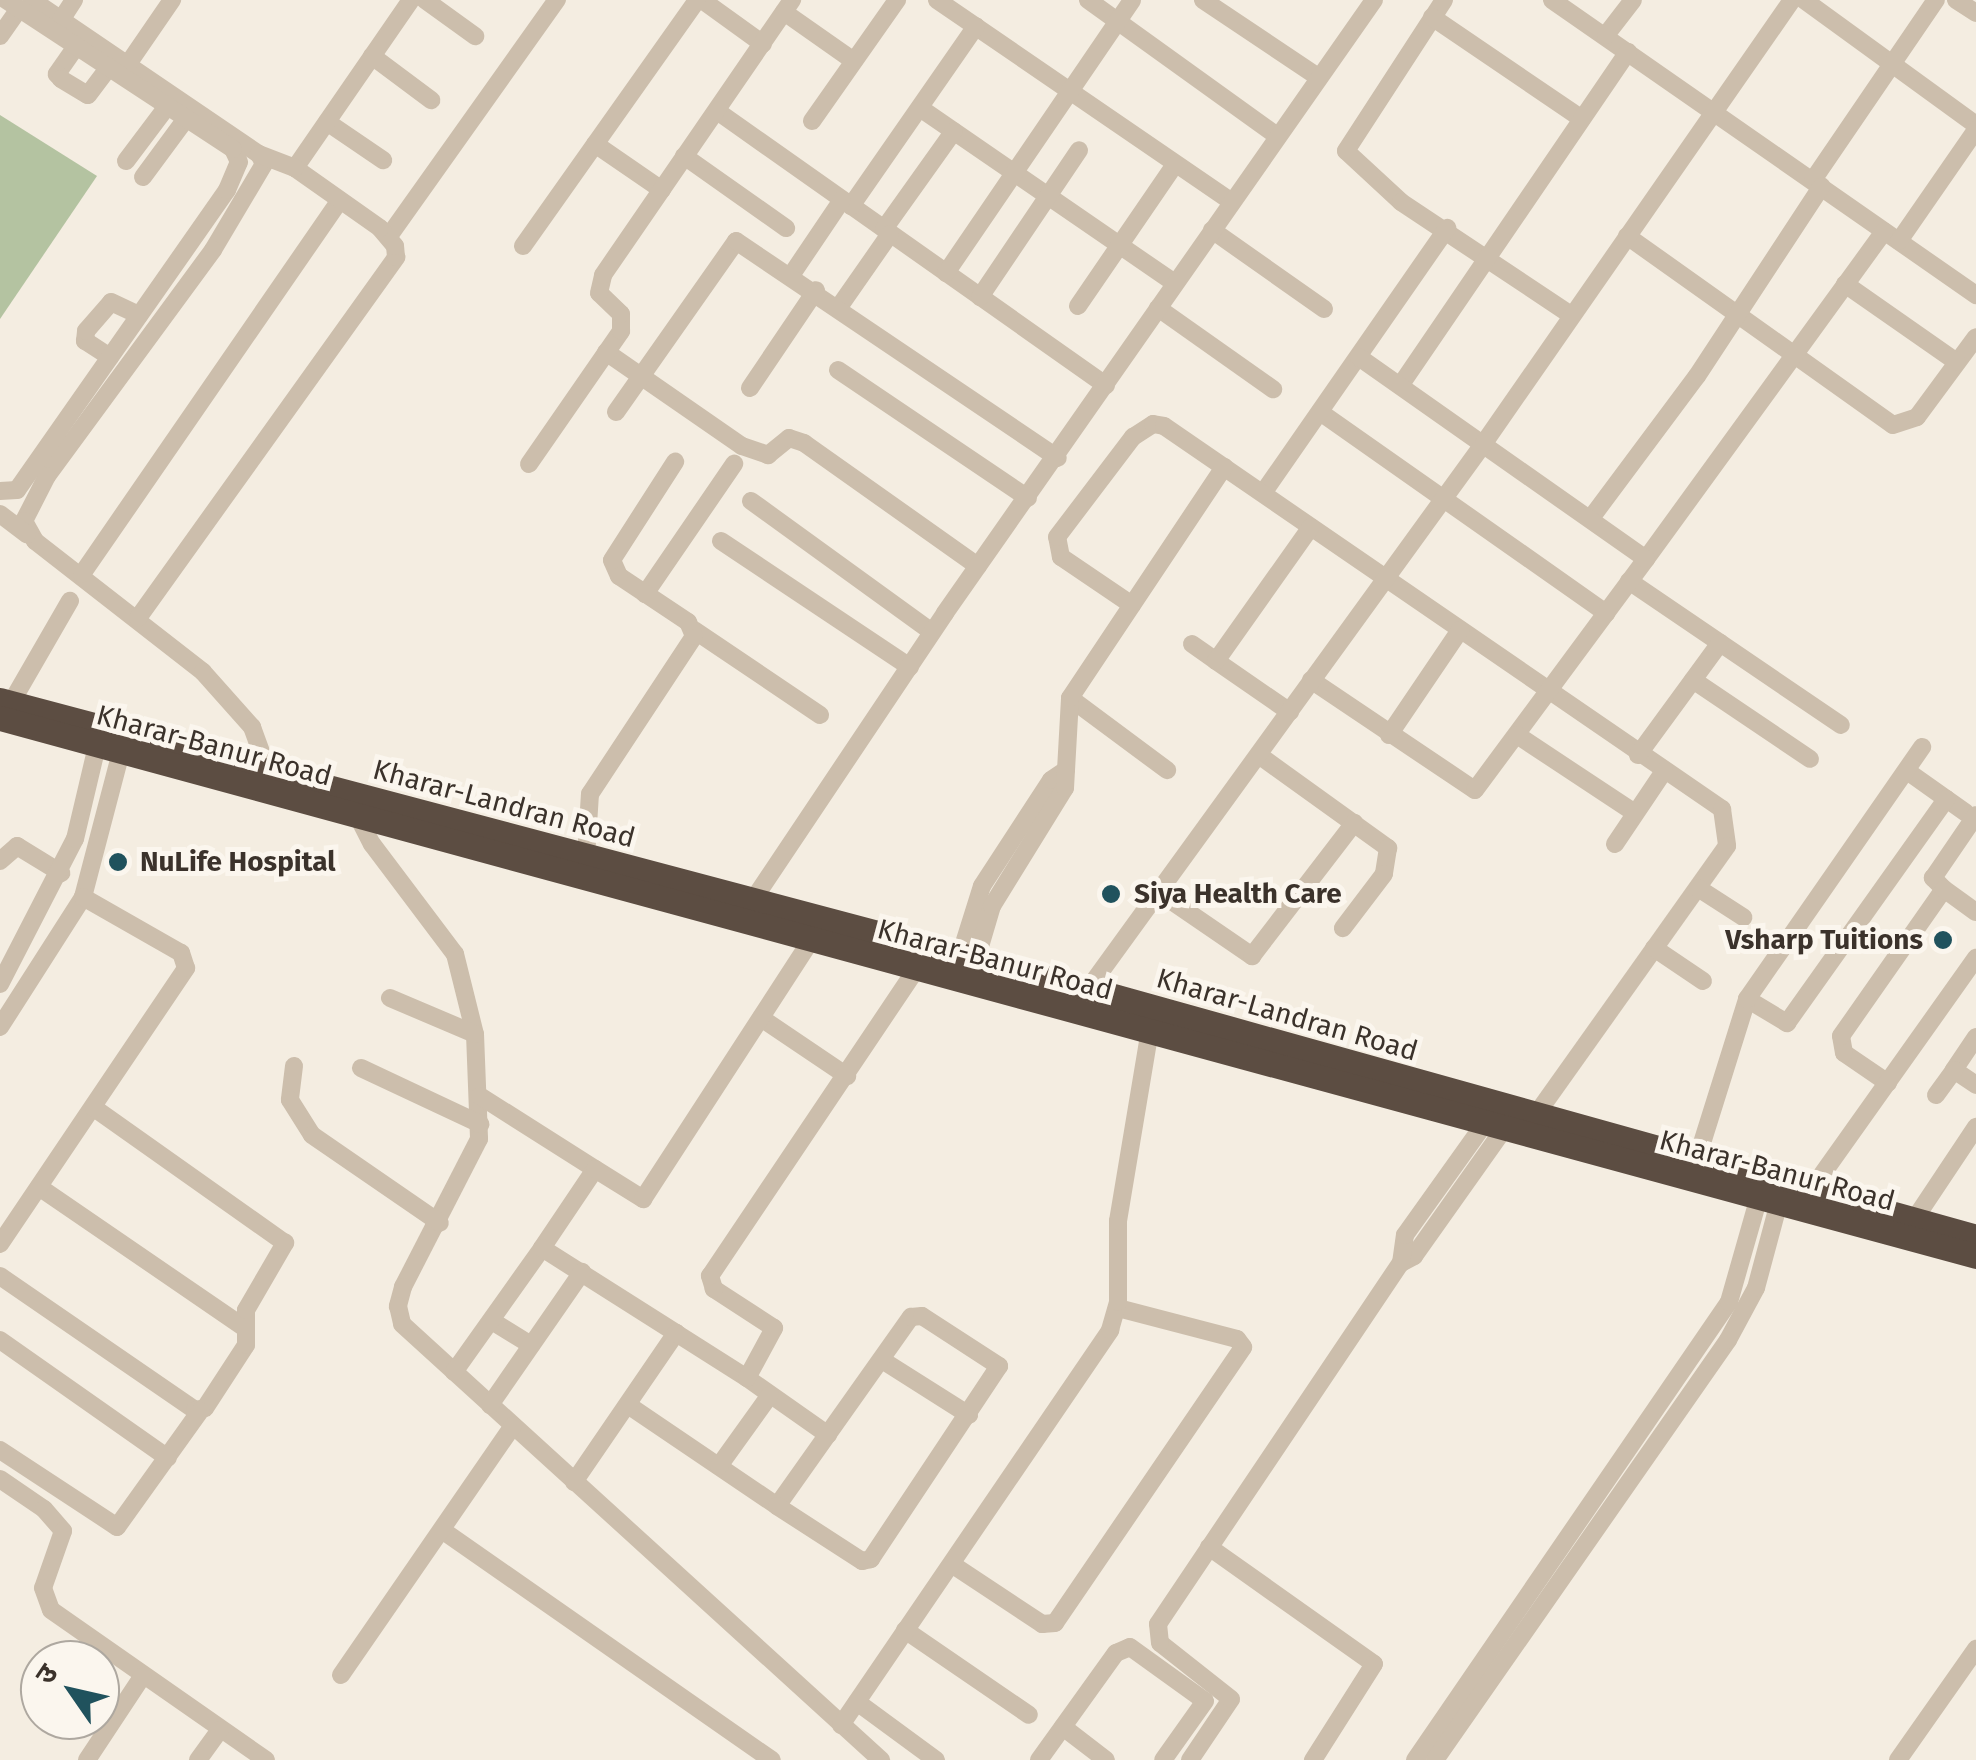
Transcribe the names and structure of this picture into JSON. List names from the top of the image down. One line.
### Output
{"streets":{"highway":["Kharar-Banur Road","Kharar-Landran Road"]},"crossings":[["Kharar-Banur Road","Kharar-Landran Road"]],"places":["NuLife Hospital","Siya Health Care","Vsharp Tuitions"],"north":"top left"}
